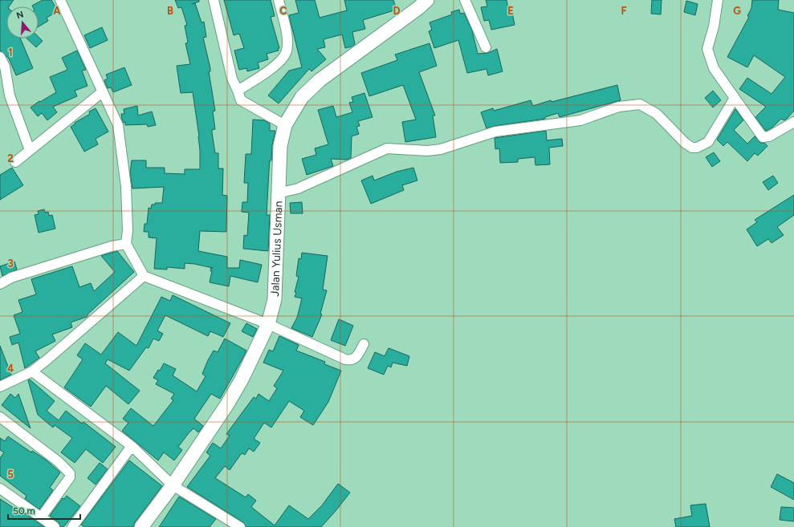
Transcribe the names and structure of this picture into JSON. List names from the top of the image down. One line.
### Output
{"streets":{"street":["Jalan Yulius Usman"]},"scale_bar":"50 m","north":"top","grid":{"columns":["A","B","C","D","E","F","G"],"rows":["1","2","3","4","5"]}}
